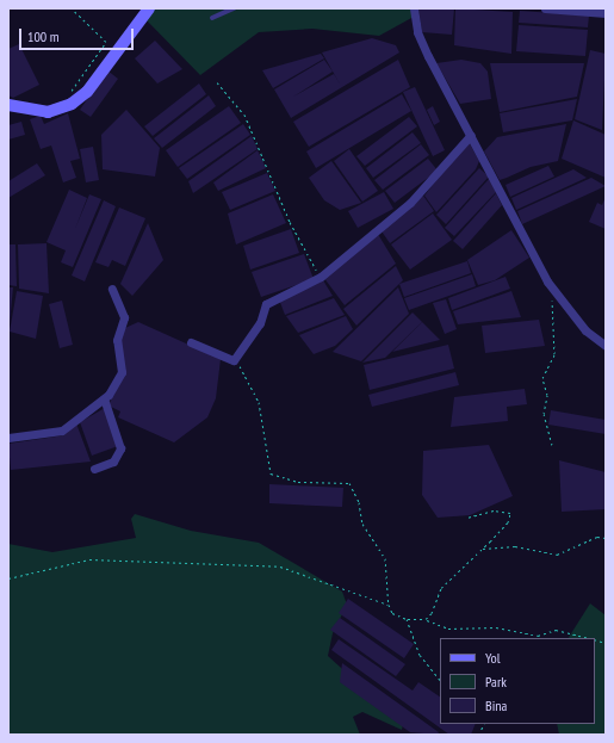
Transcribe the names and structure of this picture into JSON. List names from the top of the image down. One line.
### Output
{"legend":["Yol","Park","Bina"],"scale_bar":"100 m"}
